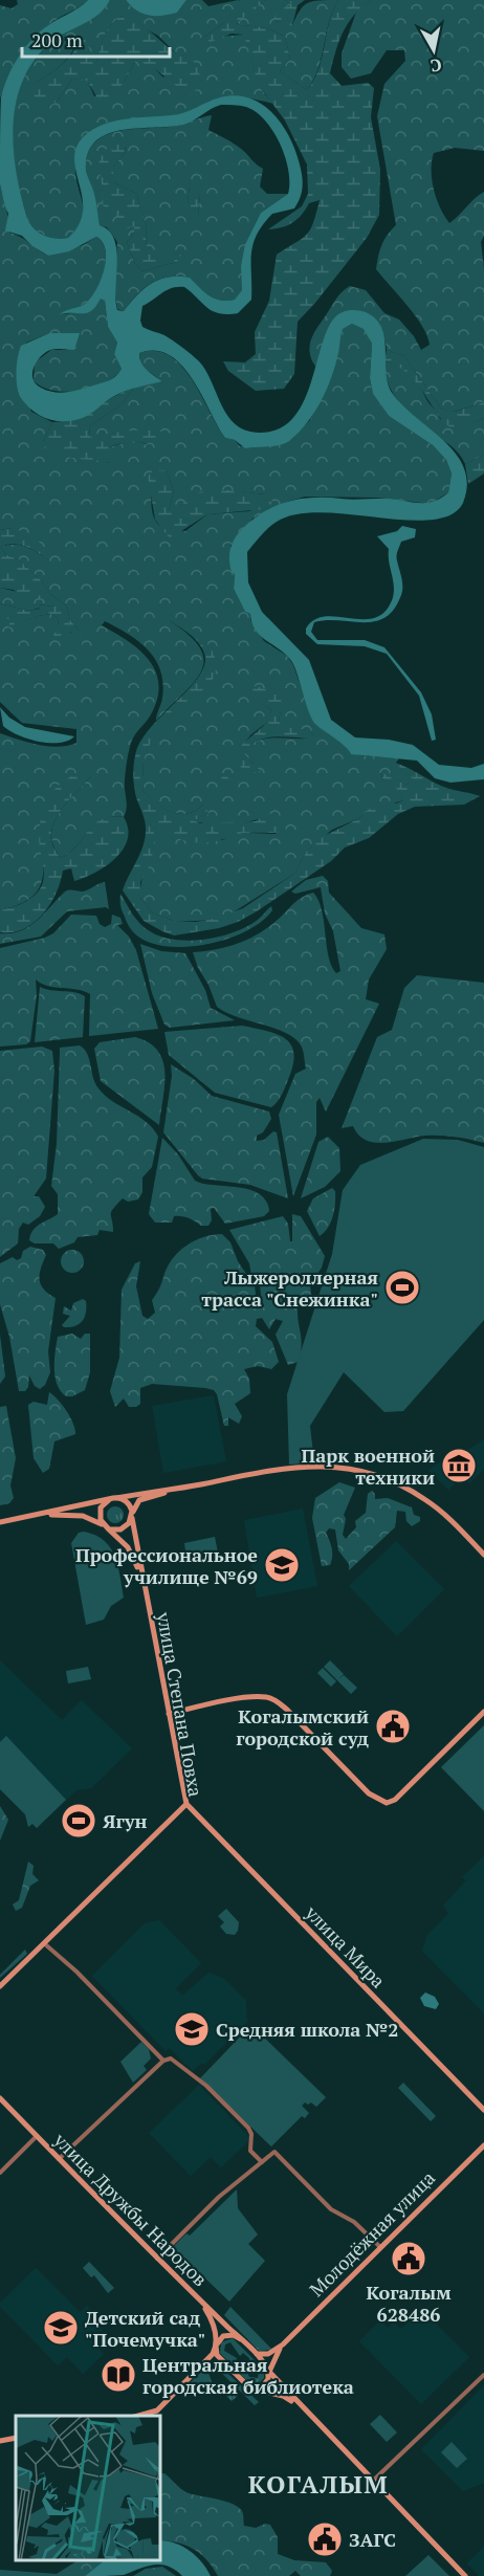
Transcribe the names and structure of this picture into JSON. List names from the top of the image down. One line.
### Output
{"streets":{"street":["улица Степана Повха","улица Мира","улица Дружбы Народов","Молодёжная улица"]},"crossings":[["улица Степана Повха","улица Мира"]],"districts":["КОГАЛЫМ"],"places":{"sports":["Лыжероллерная трасса \"Снежинка\"","Ягун"],"museum":["Парк военной техники"],"school or university":["Профессиональное училище №69","Средняя школа №2","Детский сад \"Почемучка\""],"public building":["Когалымский городской суд","Когалым 628486","ЗАГС"],"library":["Центральная городская библиотека"]},"scale_bar":"200 m","north":"bottom"}
